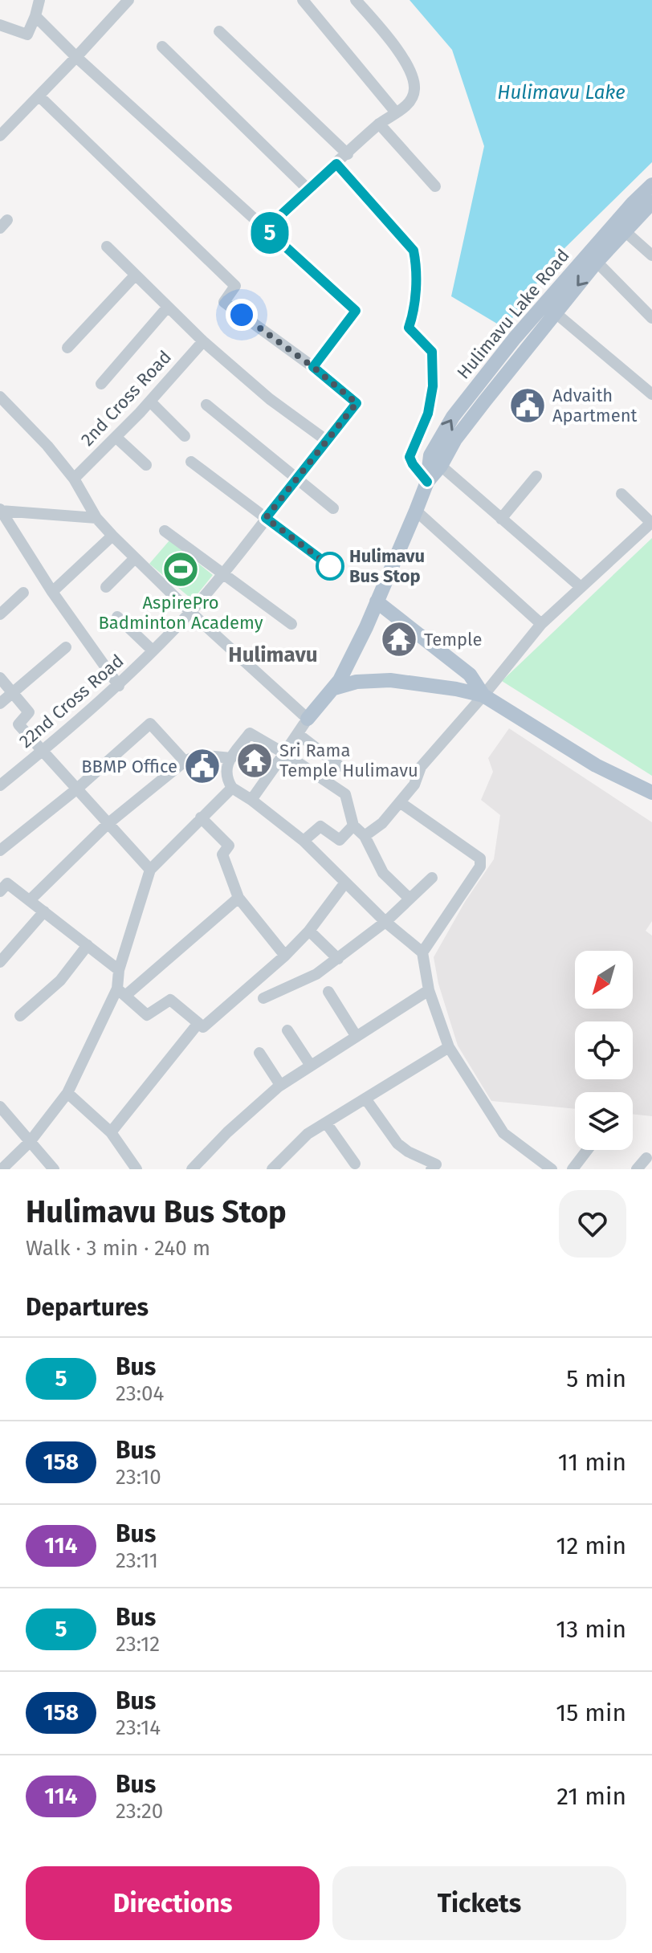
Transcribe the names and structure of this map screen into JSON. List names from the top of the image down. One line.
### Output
{"streets":{"main road":["Hulimavu Lake Road"],"street":["2nd Cross Road","22nd Cross Road"]},"districts":["Hulimavu"],"water":["Hulimavu Lake"],"places":{"public building":["Advaith Apartment","BBMP Office"],"other":["Hulimavu Bus Stop"],"sports":["AspirePro Badminton Academy"],"temple":["Temple","Sri Rama Temple Hulimavu"]},"lines":["bus line 5"],"north":"bottom left","page":{"on_map":"5","heading":[["Hulimavu Bus Stop","Walk · 3 min · 240 m"],"Departures"],"list":[{"mark":"5","name":"Bus","note":"23:04","value":"5 min"},{"mark":"158","name":"Bus","note":"23:10","value":"11 min"},{"mark":"114","name":"Bus","note":"23:11","value":"12 min"},{"mark":"5","name":"Bus","note":"23:12","value":"13 min"},{"mark":"158","name":"Bus","note":"23:14","value":"15 min"},{"mark":"114","name":"Bus","note":"23:20","value":"21 min"}],"buttons":["Directions","Tickets"]}}
